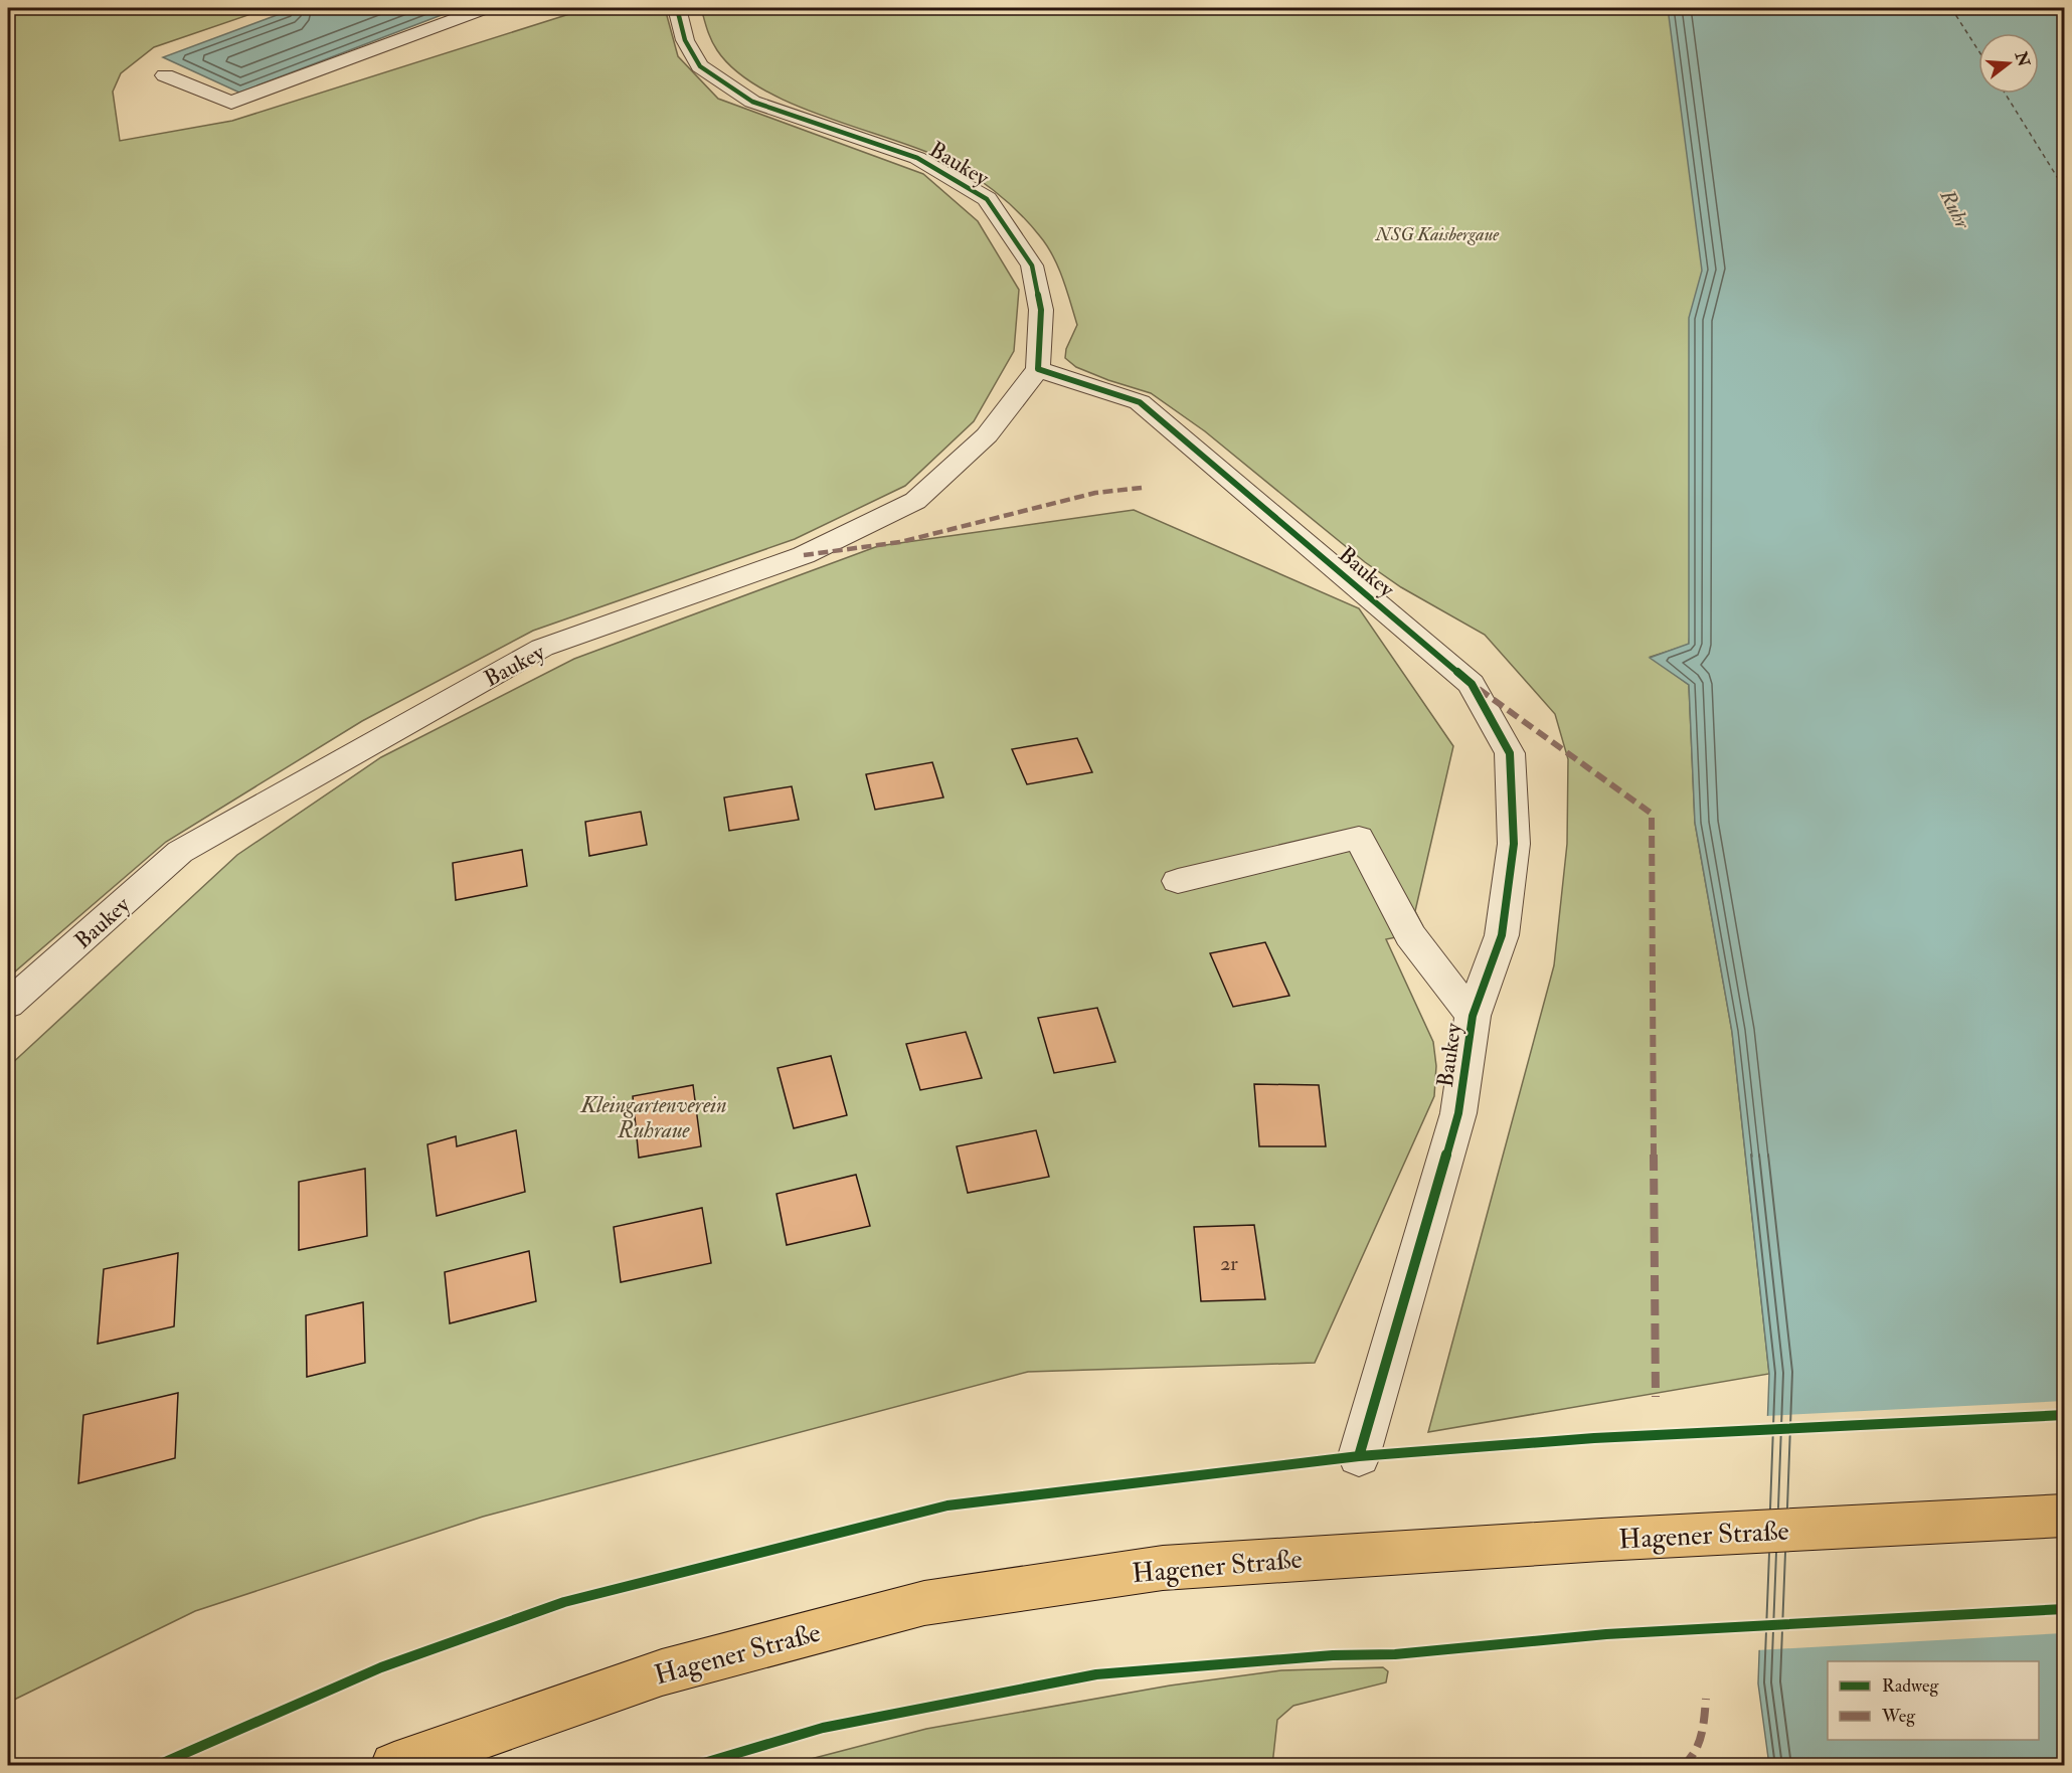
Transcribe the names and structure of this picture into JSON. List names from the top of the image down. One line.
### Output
{"streets":{"main road":["Hagener Straße"],"street":["Baukey"]},"water":["Ruhr"],"parks":["NSG Kaisbergaue","Kleingartenverein Ruhraue"],"house_numbers":["2r"],"legend":["Radweg","Weg"],"north":"right"}
